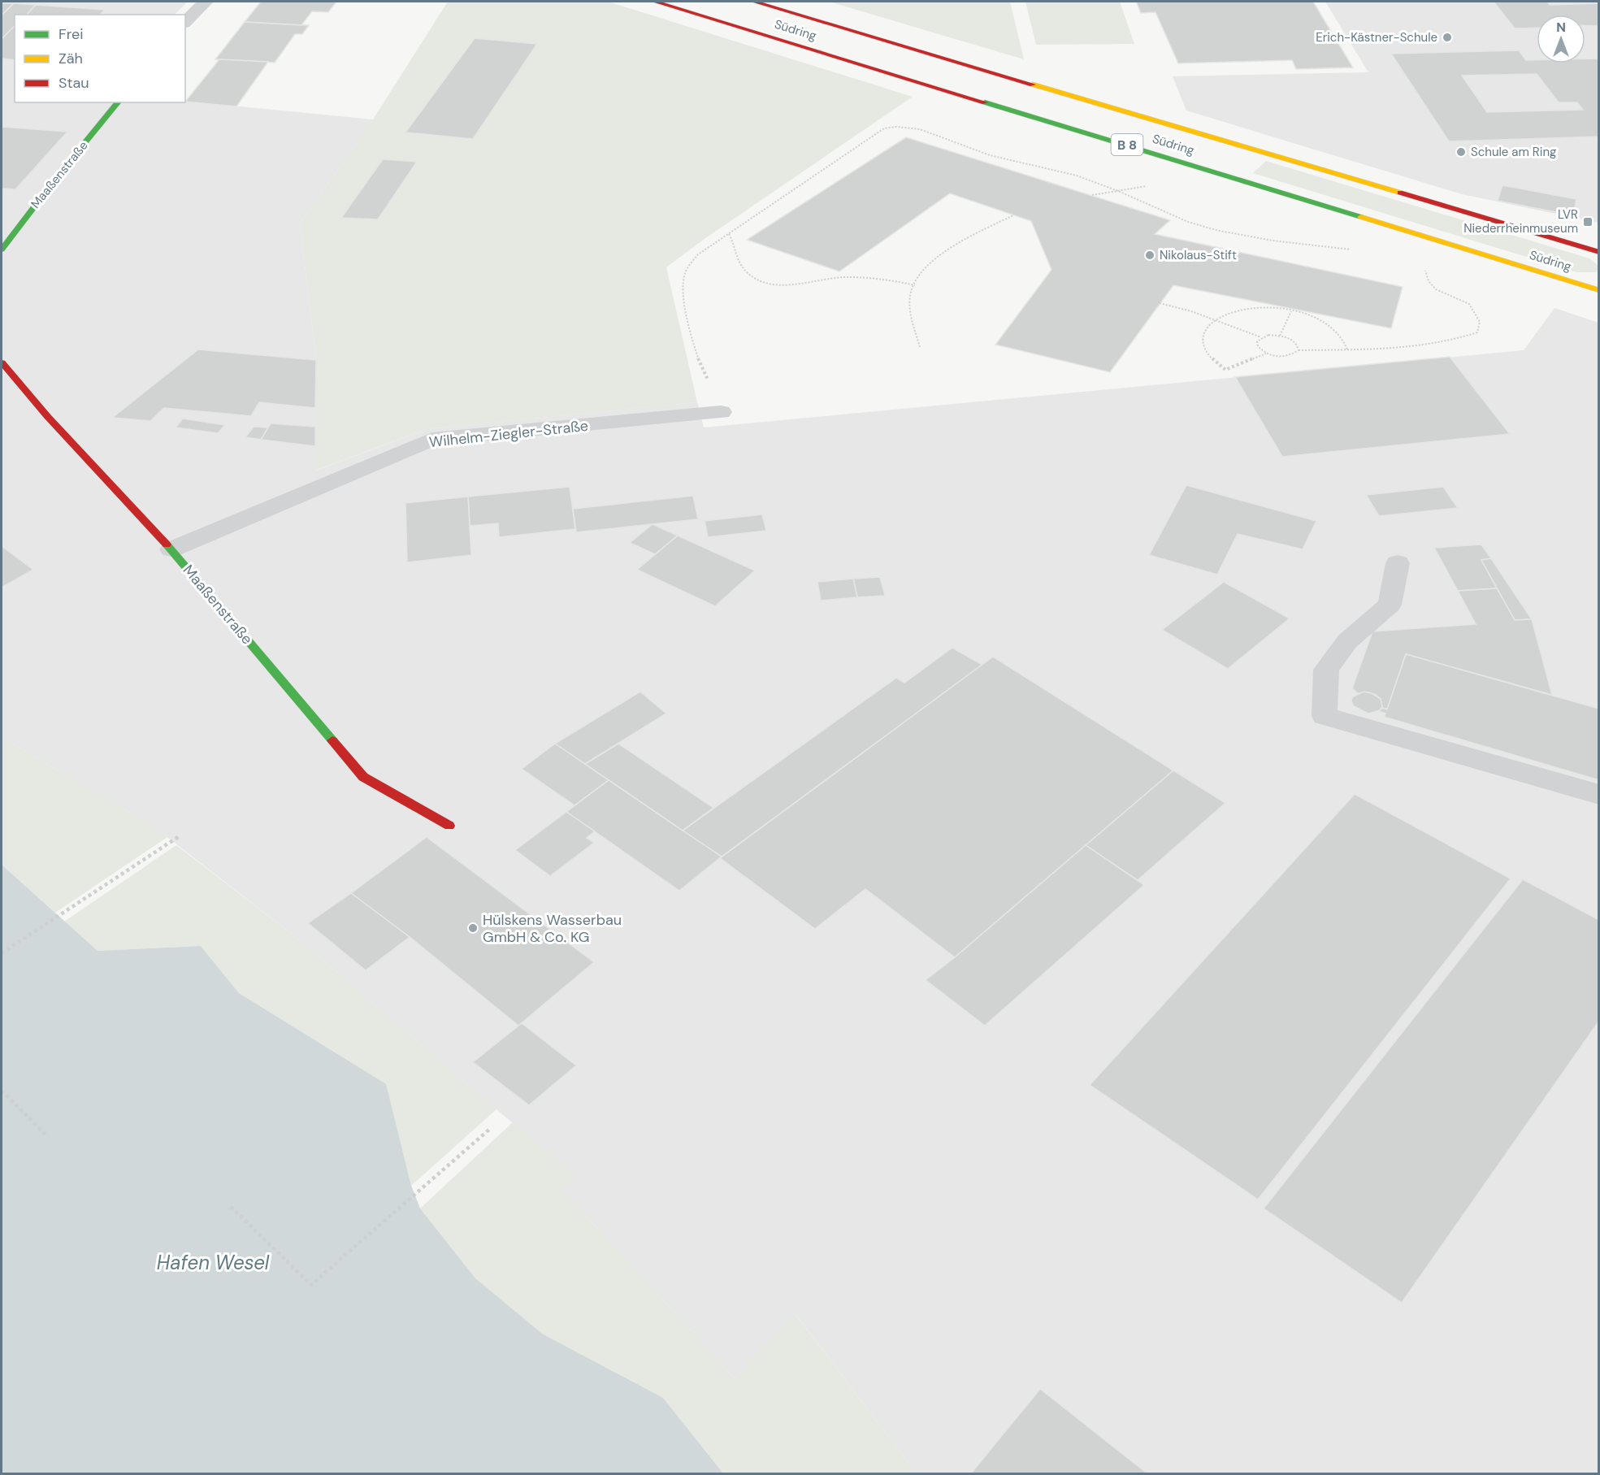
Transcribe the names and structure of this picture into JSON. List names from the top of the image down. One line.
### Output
{"streets":{"main road":["Südring","B 8","Maaßenstraße"],"street":["Wilhelm-Ziegler-Straße"]},"crossings":[["Maaßenstraße","Wilhelm-Ziegler-Straße"]],"water":["Hafen Wesel"],"places":{"other":["Erich-Kästner-Schule","Schule am Ring","Nikolaus-Stift","Hülskens Wasserbau GmbH & Co. KG"],"transit":["LVR Niederrheinmuseum"]},"legend":["Frei","Zäh","Stau"],"north":"top"}
